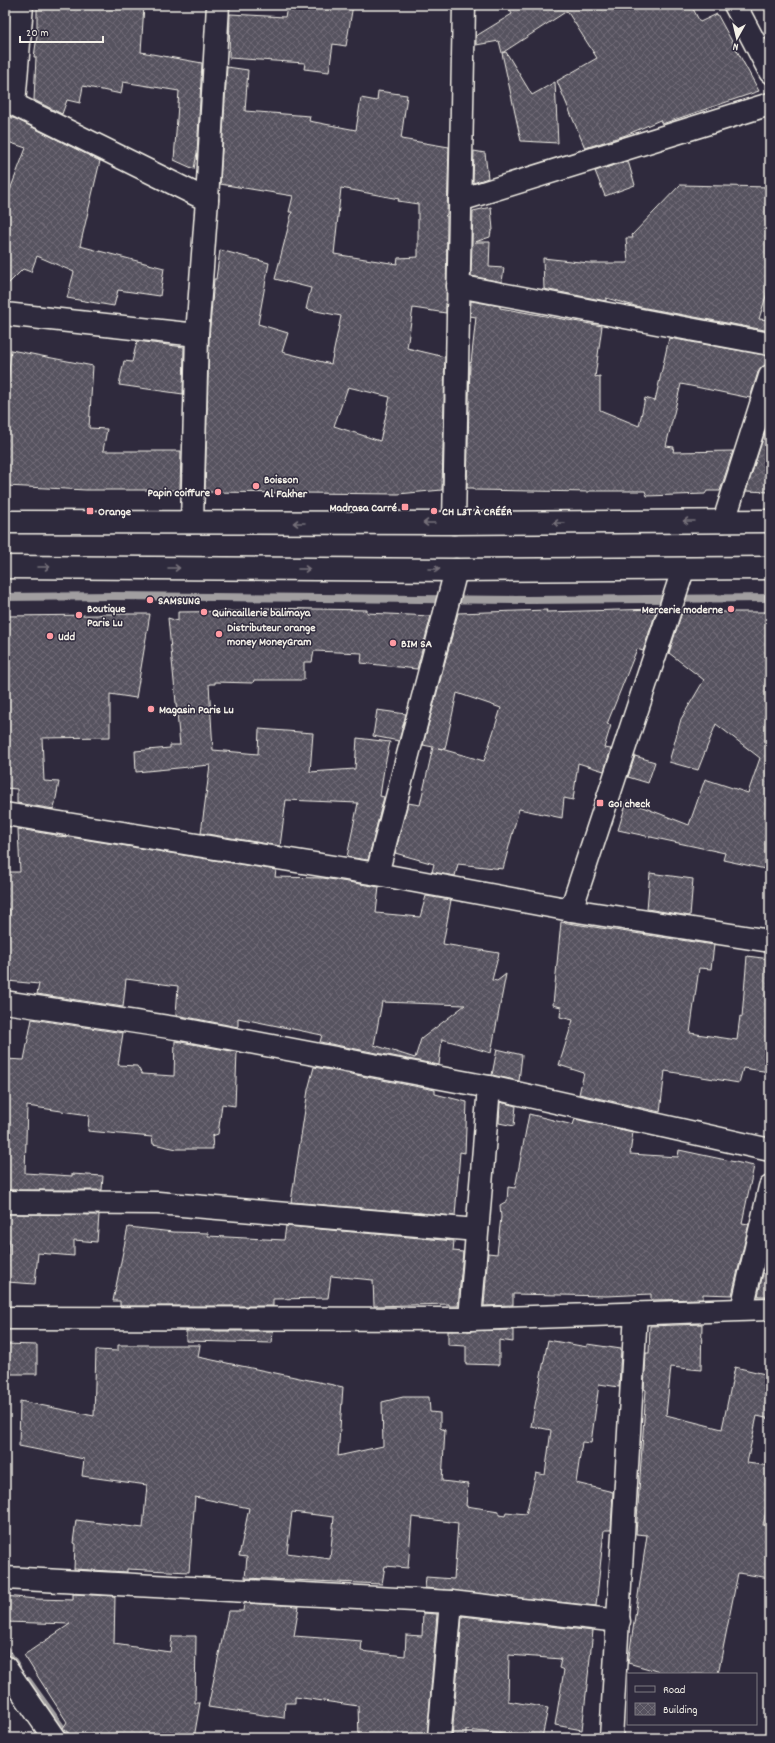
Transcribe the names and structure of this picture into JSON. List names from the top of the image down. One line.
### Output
{"places":{"other":["Boisson Al Fakher","Papin coiffure","CH L3T À CRÉÉR","SAMSUNG","Mercerie moderne","Quincaillerie balimaya","Boutique Paris Lu","Distributeur orange money MoneyGram","Udd","BIM SA","Magasin Paris Lu"],"transit":["Madrasa Carré","Orange","Go1 check"]},"legend":["Road","Building"],"scale_bar":"20 m","north":"bottom"}
